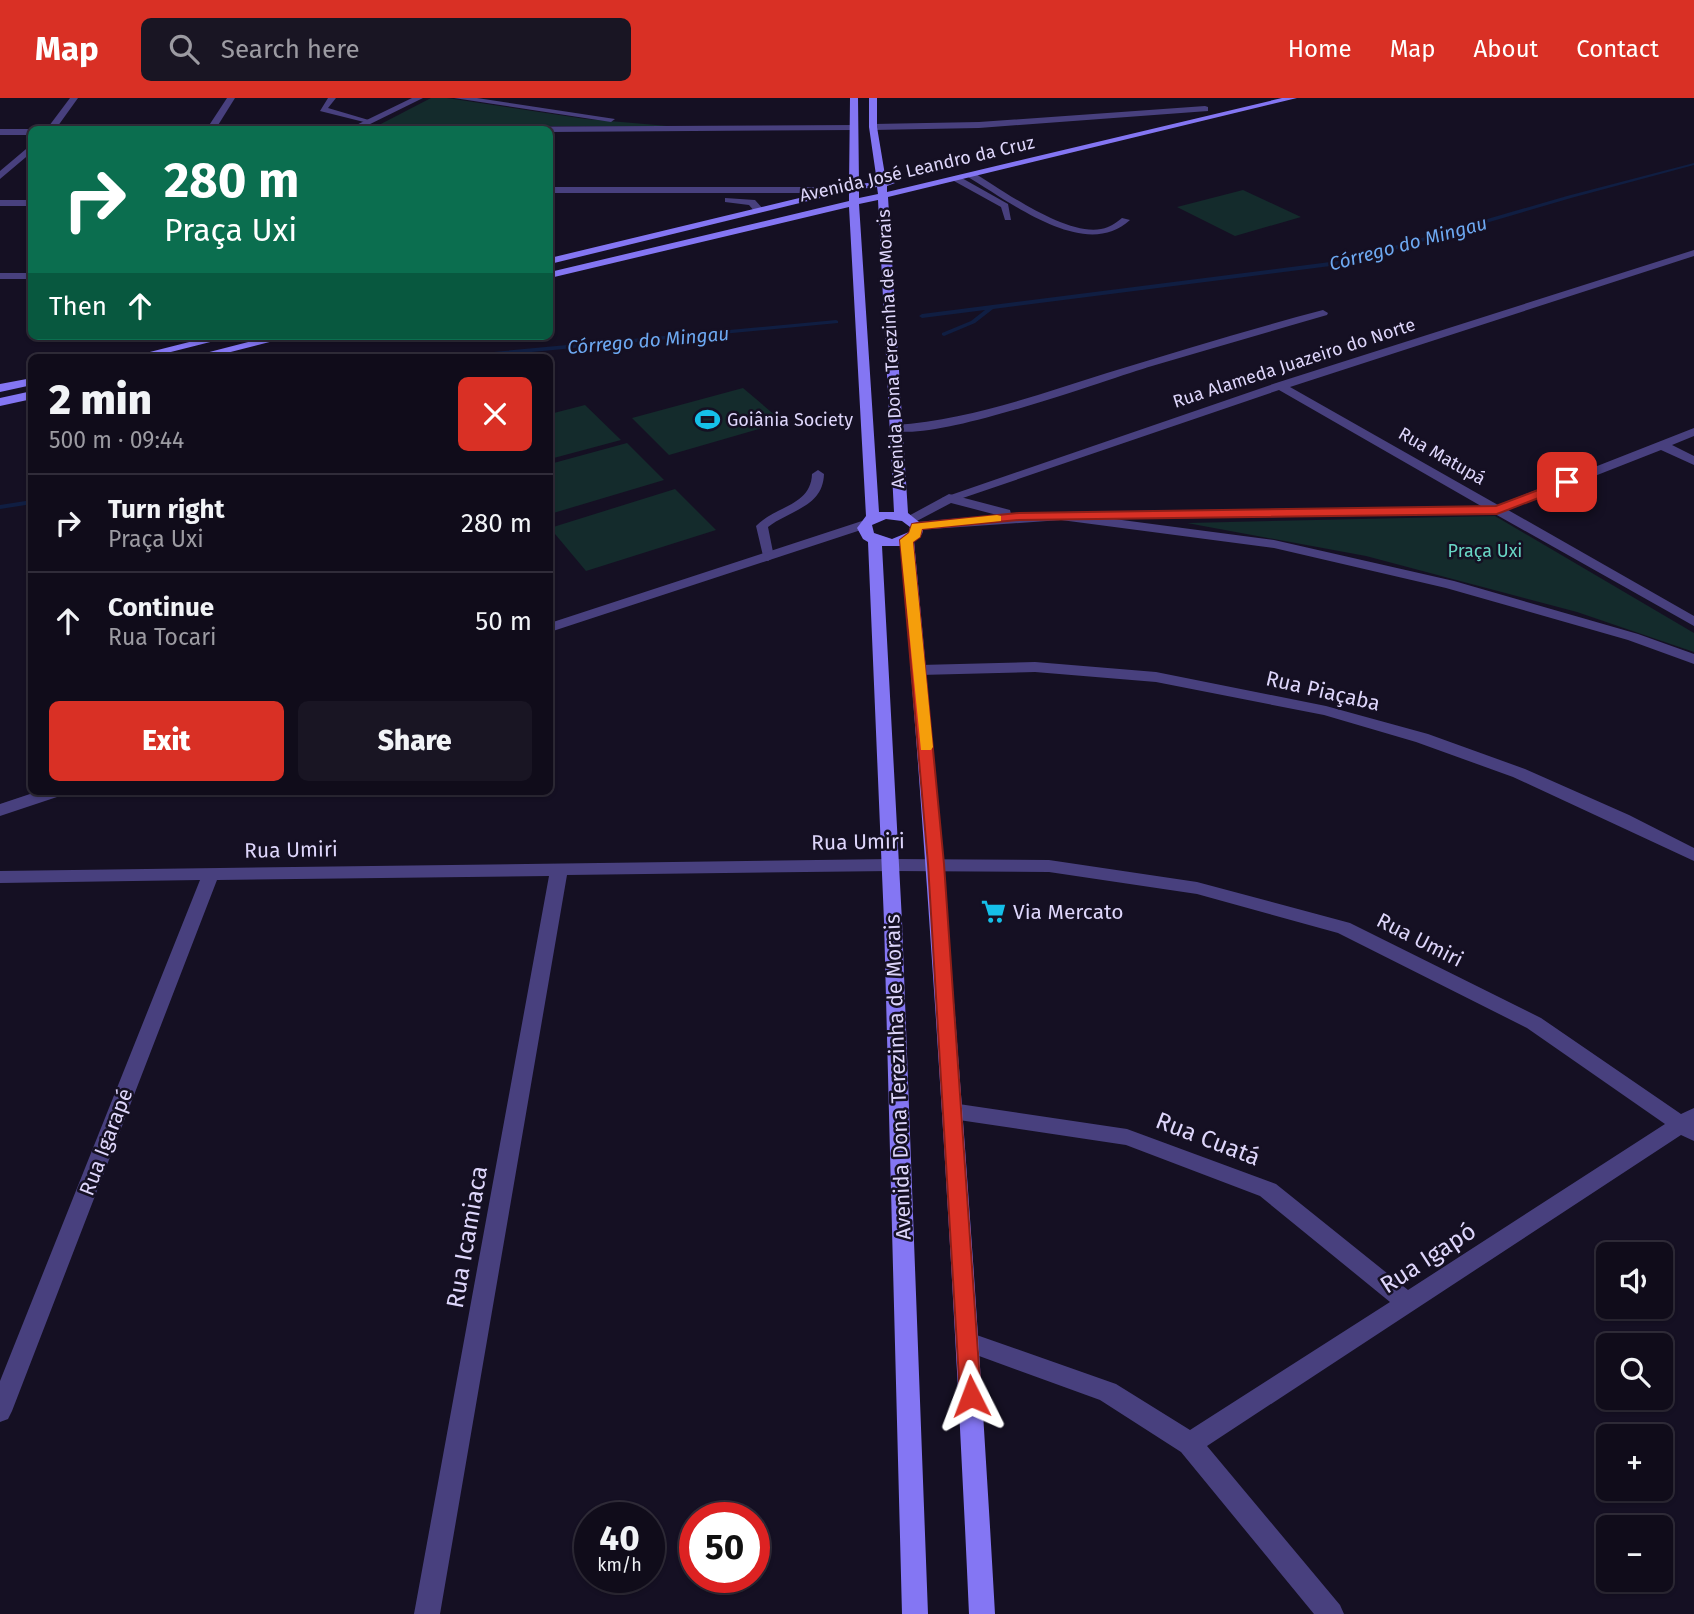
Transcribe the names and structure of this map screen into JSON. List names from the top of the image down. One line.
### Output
{"streets":{"main road":["Avenida José Leandro da Cruz","Avenida Dona Terezinha de Morais"],"street":["Rua Alameda Juazeiro do Norte","Rua Matupá","Rua Piaçaba","Rua Umiri","Rua Cuatá","Rua Igarapé","Rua Icamiaca","Rua Igapó"]},"crossings":[["Avenida José Leandro da Cruz","Avenida Dona Terezinha de Morais"],["Avenida Dona Terezinha de Morais","Rua Alameda Juazeiro do Norte"],["Avenida Dona Terezinha de Morais","Rua Piaçaba"],["Avenida Dona Terezinha de Morais","Rua Umiri"],["Avenida Dona Terezinha de Morais","Rua Cuatá"],["Rua Alameda Juazeiro do Norte","Rua Matupá"],["Rua Umiri","Rua Igarapé"],["Rua Umiri","Rua Icamiaca"],["Rua Umiri","Rua Igapó"],["Rua Cuatá","Rua Igapó"]],"water":["Córrego do Mingau"],"parks":["Praça Uxi"],"places":{"sports":["Goiânia Society"],"supermarket":["Via Mercato"]},"page":{"header":"Map","search":"Search here","nav":["Home","Map","About","Contact"],"turn":["280 m","Praça Uxi"],"then":"Then","heading":["2 min","500 m · 09:44"],"list":[{"name":"Turn right","note":"Praça Uxi","value":"280 m"},{"name":"Continue","note":"Rua Tocari","value":"50 m"}],"buttons":["Exit","Share"],"map_buttons":["+","−"],"speed":"40 km/h","limit":"50"}}
